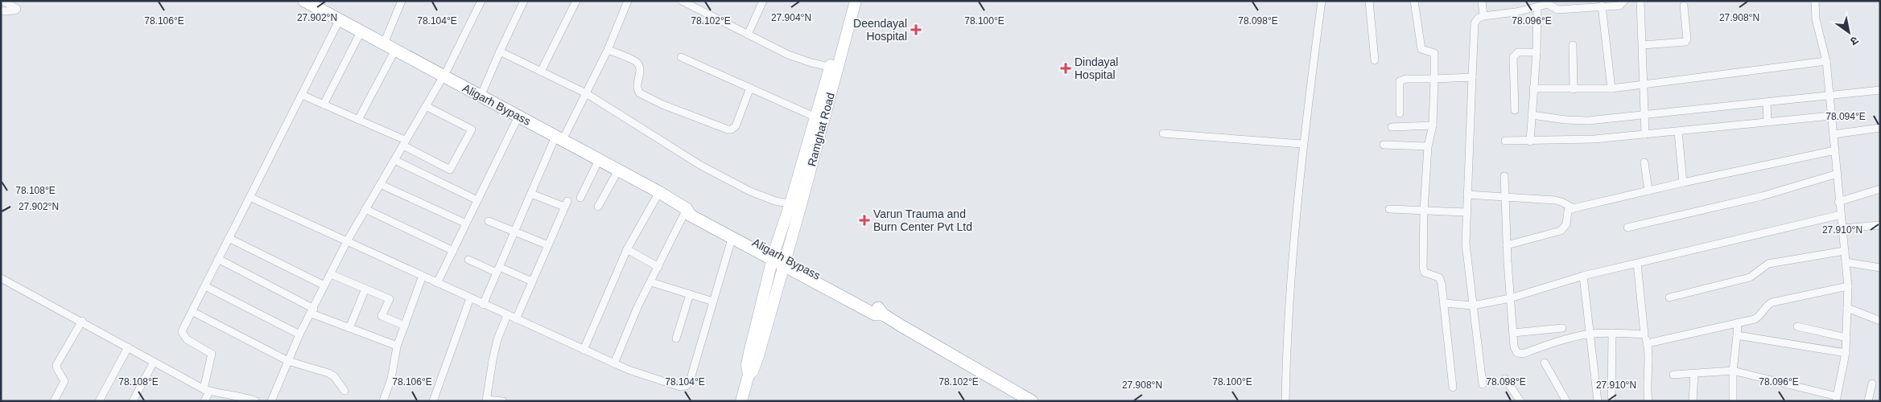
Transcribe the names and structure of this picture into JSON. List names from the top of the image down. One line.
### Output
{"streets":{"highway":["Aligarh Bypass"],"main road":["Ramghat Road"]},"crossings":[["Aligarh Bypass","Ramghat Road"]],"places":{"health":["Deendayal Hospital","Dindayal Hospital","Varun Trauma and Burn Center Pvt Ltd"]},"north":"bottom right","coordinates":["27.902°N","27.904°N","27.908°N","78.106°E","78.104°E","78.102°E","78.100°E","78.098°E","78.096°E","78.094°E","78.108°E","27.910°N"]}
